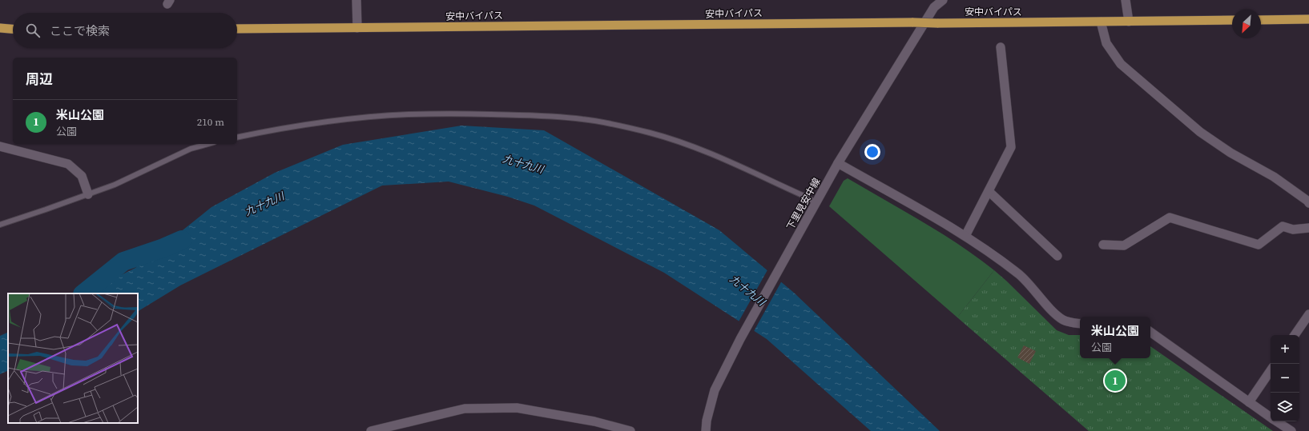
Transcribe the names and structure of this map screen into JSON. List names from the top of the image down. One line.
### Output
{"streets":{"highway":["安中バイパス"],"street":["下里見安中線"]},"water":["九十九川"],"north":"bottom left","page":{"search":"ここで検索","heading":"周辺","list":[{"mark":"1","name":"米山公園","note":"公園","value":"210 m"}],"popup":["米山公園","公園"],"map_buttons":["+","−"],"pins":"1"}}
